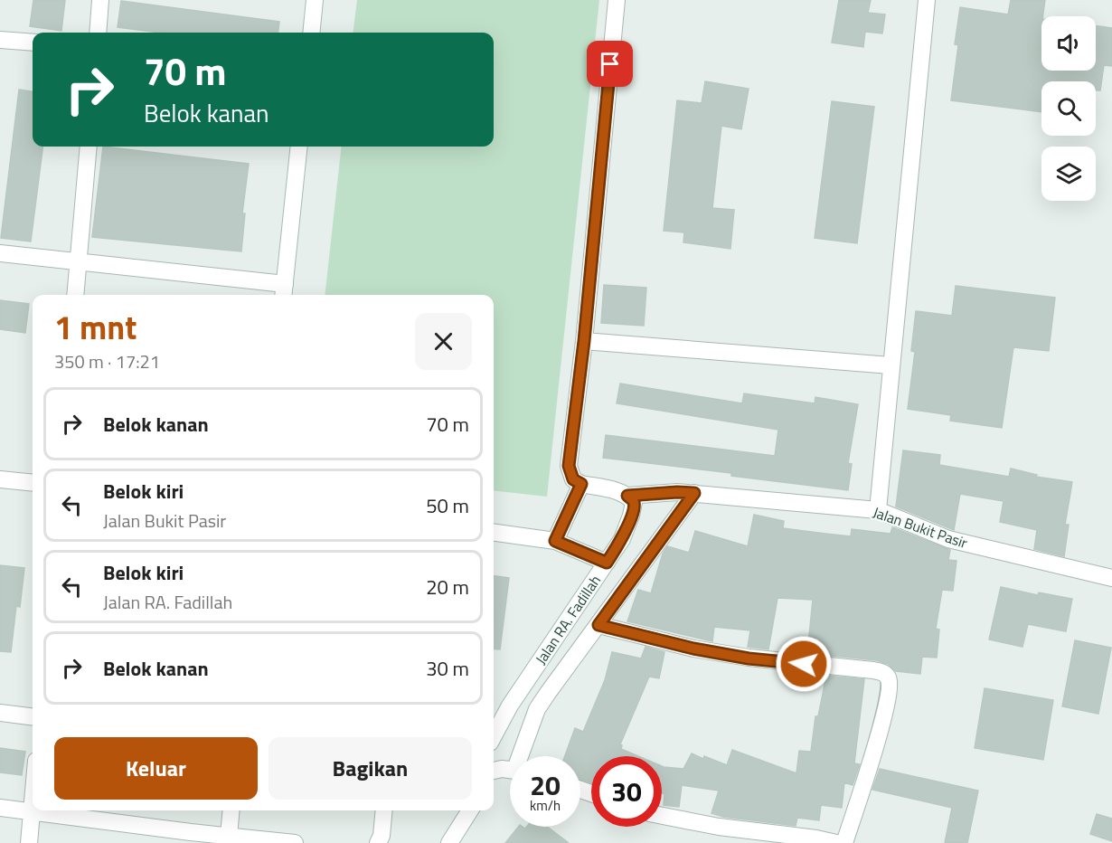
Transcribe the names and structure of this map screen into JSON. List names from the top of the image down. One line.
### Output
{"streets":{"street":["Jalan Bukit Pasir","Jalan RA. Fadillah"]},"crossings":[["Jalan Bukit Pasir","Jalan RA. Fadillah"]],"page":{"turn":["70 m","Belok kanan"],"heading":["1 mnt","350 m · 17:21"],"list":[{"name":"Belok kanan","value":"70 m"},{"name":"Belok kiri","note":"Jalan Bukit Pasir","value":"50 m"},{"name":"Belok kiri","note":"Jalan RA. Fadillah","value":"20 m"},{"name":"Belok kanan","value":"30 m"}],"buttons":["Keluar","Bagikan"],"speed":"20 km/h","limit":"30"}}
